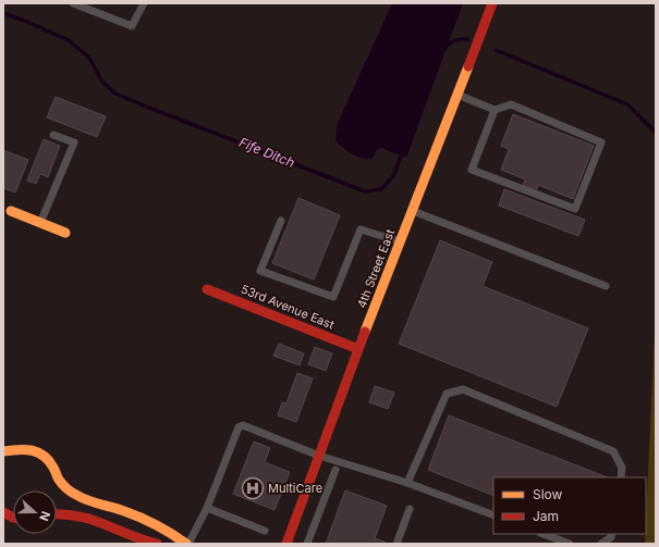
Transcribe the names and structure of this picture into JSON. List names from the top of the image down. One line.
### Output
{"streets":{"street":["4th Street East","53rd Avenue East"]},"crossings":[["4th Street East","53rd Avenue East"]],"water":["Fife Ditch"],"places":{"hospital":["MultiCare"]},"legend":["Slow","Jam"],"north":"right"}
